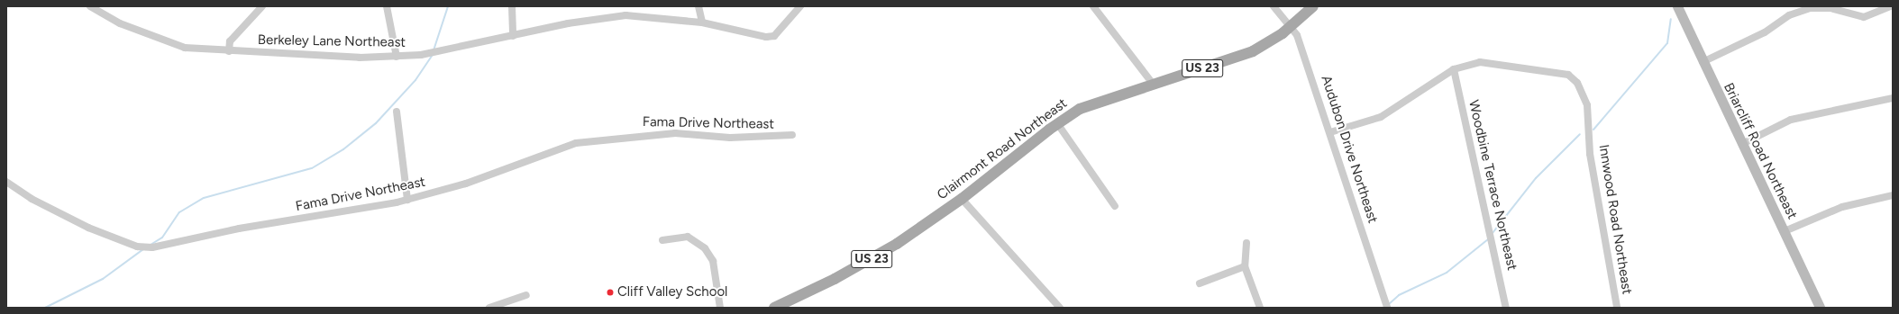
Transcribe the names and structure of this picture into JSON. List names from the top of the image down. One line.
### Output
{"streets":{"main road":["US 23","Clairmont Road Northeast","Briarcliff Road Northeast"],"street":["Berkeley Lane Northeast","Fama Drive Northeast","Audubon Drive Northeast","Woodbine Terrace Northeast","Innwood Road Northeast"]},"crossings":[["Clairmont Road Northeast","Audubon Drive Northeast"],["Audubon Drive Northeast","Innwood Road Northeast"],["Woodbine Terrace Northeast","Innwood Road Northeast"]],"places":["Cliff Valley School"]}
